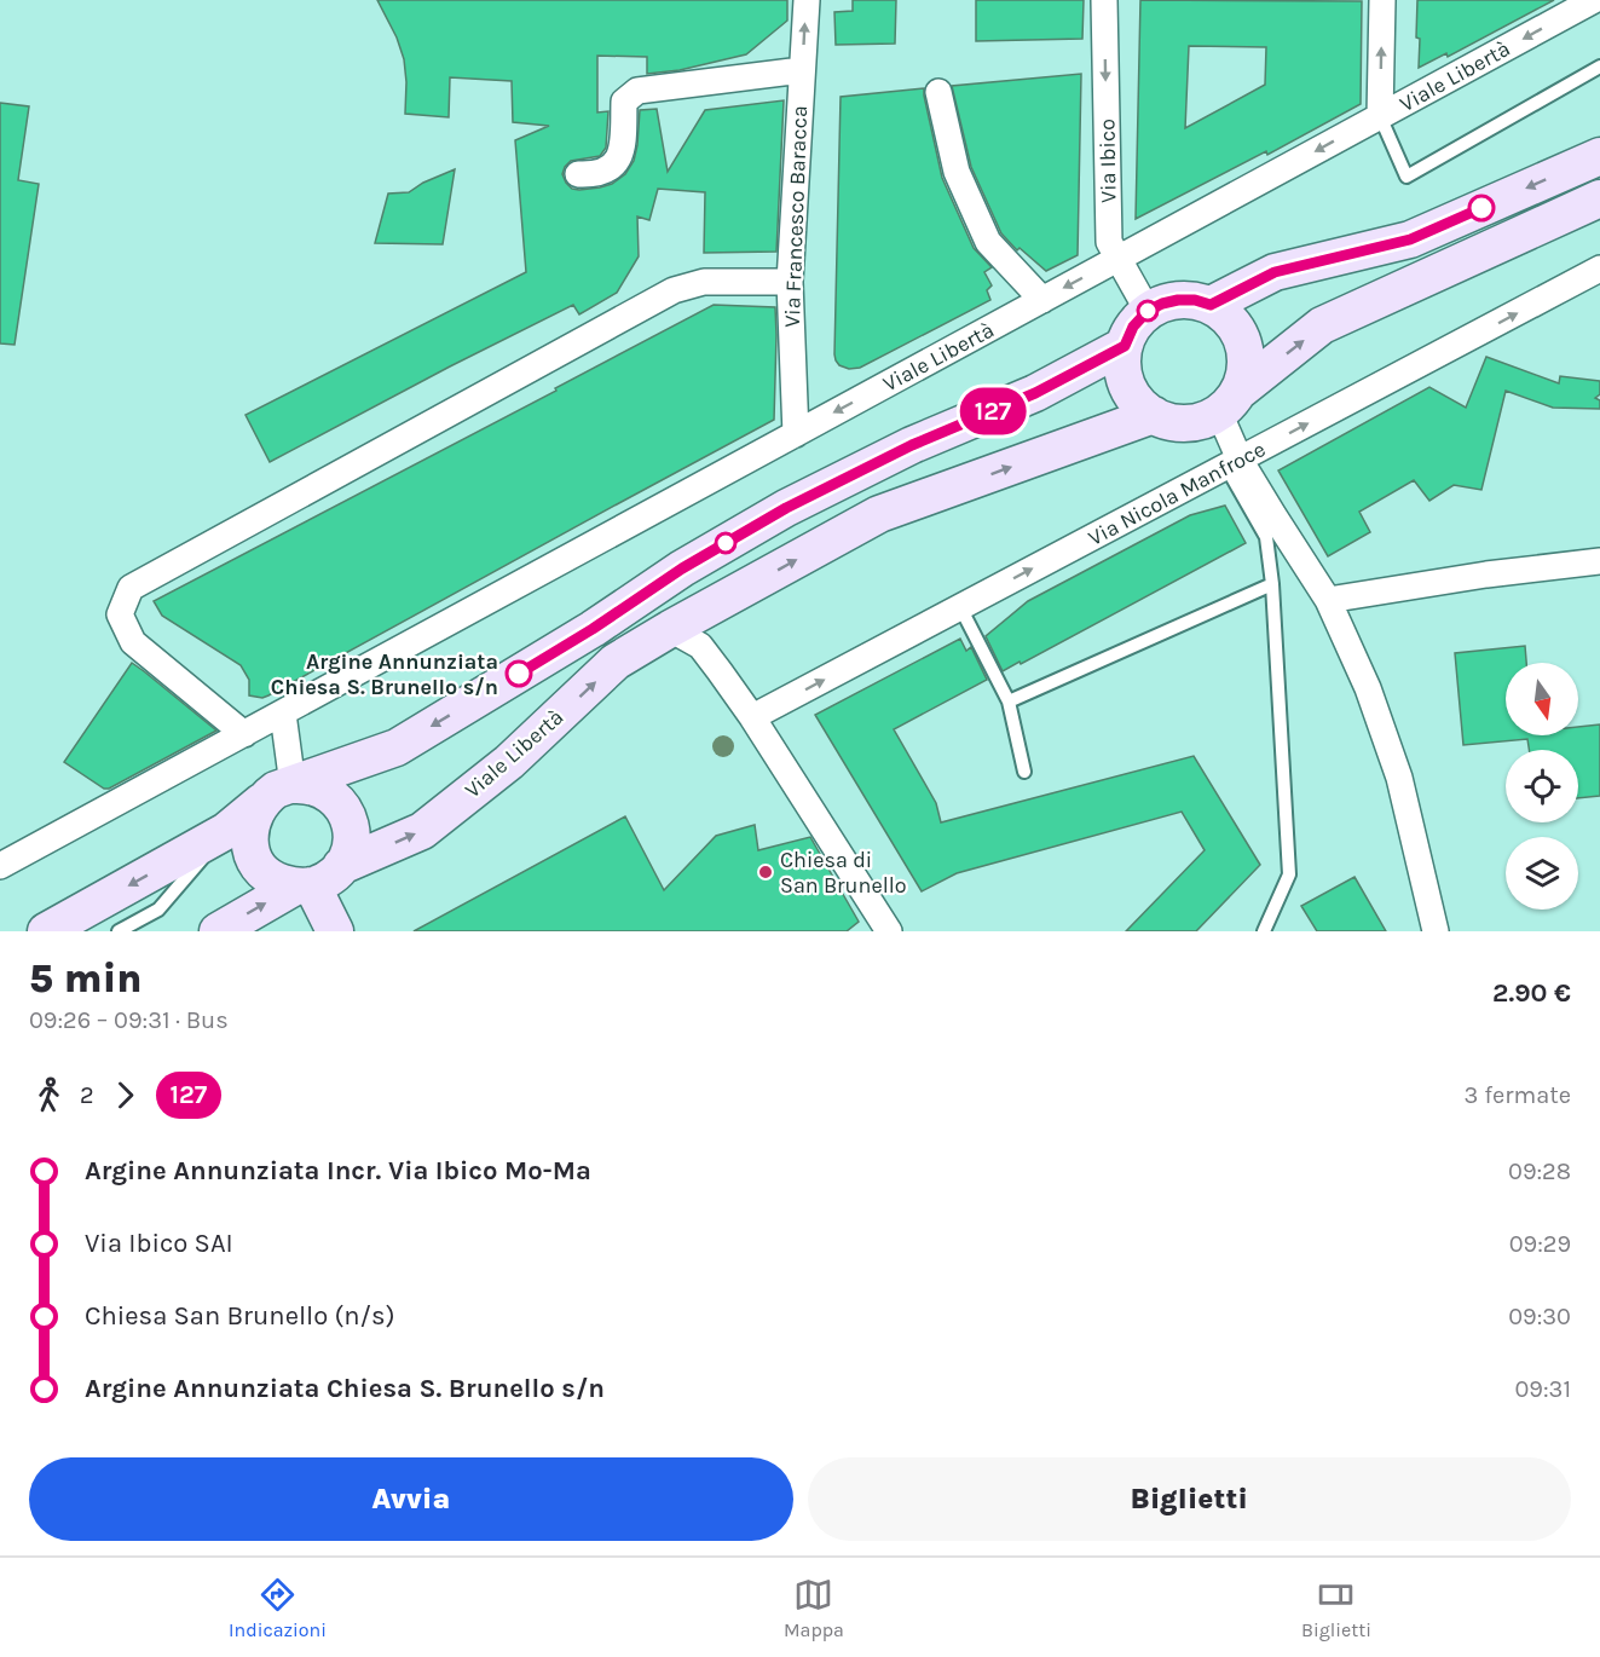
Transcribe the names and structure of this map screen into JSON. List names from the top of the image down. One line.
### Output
{"streets":{"street":["Viale Libertà","Via Ibico","Via Francesco Baracca","Via Nicola Manfroce"]},"crossings":[["Viale Libertà","Via Ibico"],["Viale Libertà","Via Francesco Baracca"]],"one_way":["Via Ibico"],"places":["Argine Annunziata Chiesa S. Brunello s/n","Chiesa di San Brunello"],"lines":["bus line 127"],"north":"bottom","page":{"on_map":"127","heading":["5 min","09:26 – 09:31 · Bus","2.90 €"],"legs":["2","127","3 fermate"],"list":[{"name":"Argine Annunziata Incr. Via Ibico Mo-Ma","value":"09:28"},{"name":"Via Ibico SAI","value":"09:29"},{"name":"Chiesa San Brunello (n/s)","value":"09:30"},{"name":"Argine Annunziata Chiesa S. Brunello s/n","value":"09:31"}],"buttons":["Avvia","Biglietti"],"tabs":["Indicazioni","Mappa","Biglietti"]}}
